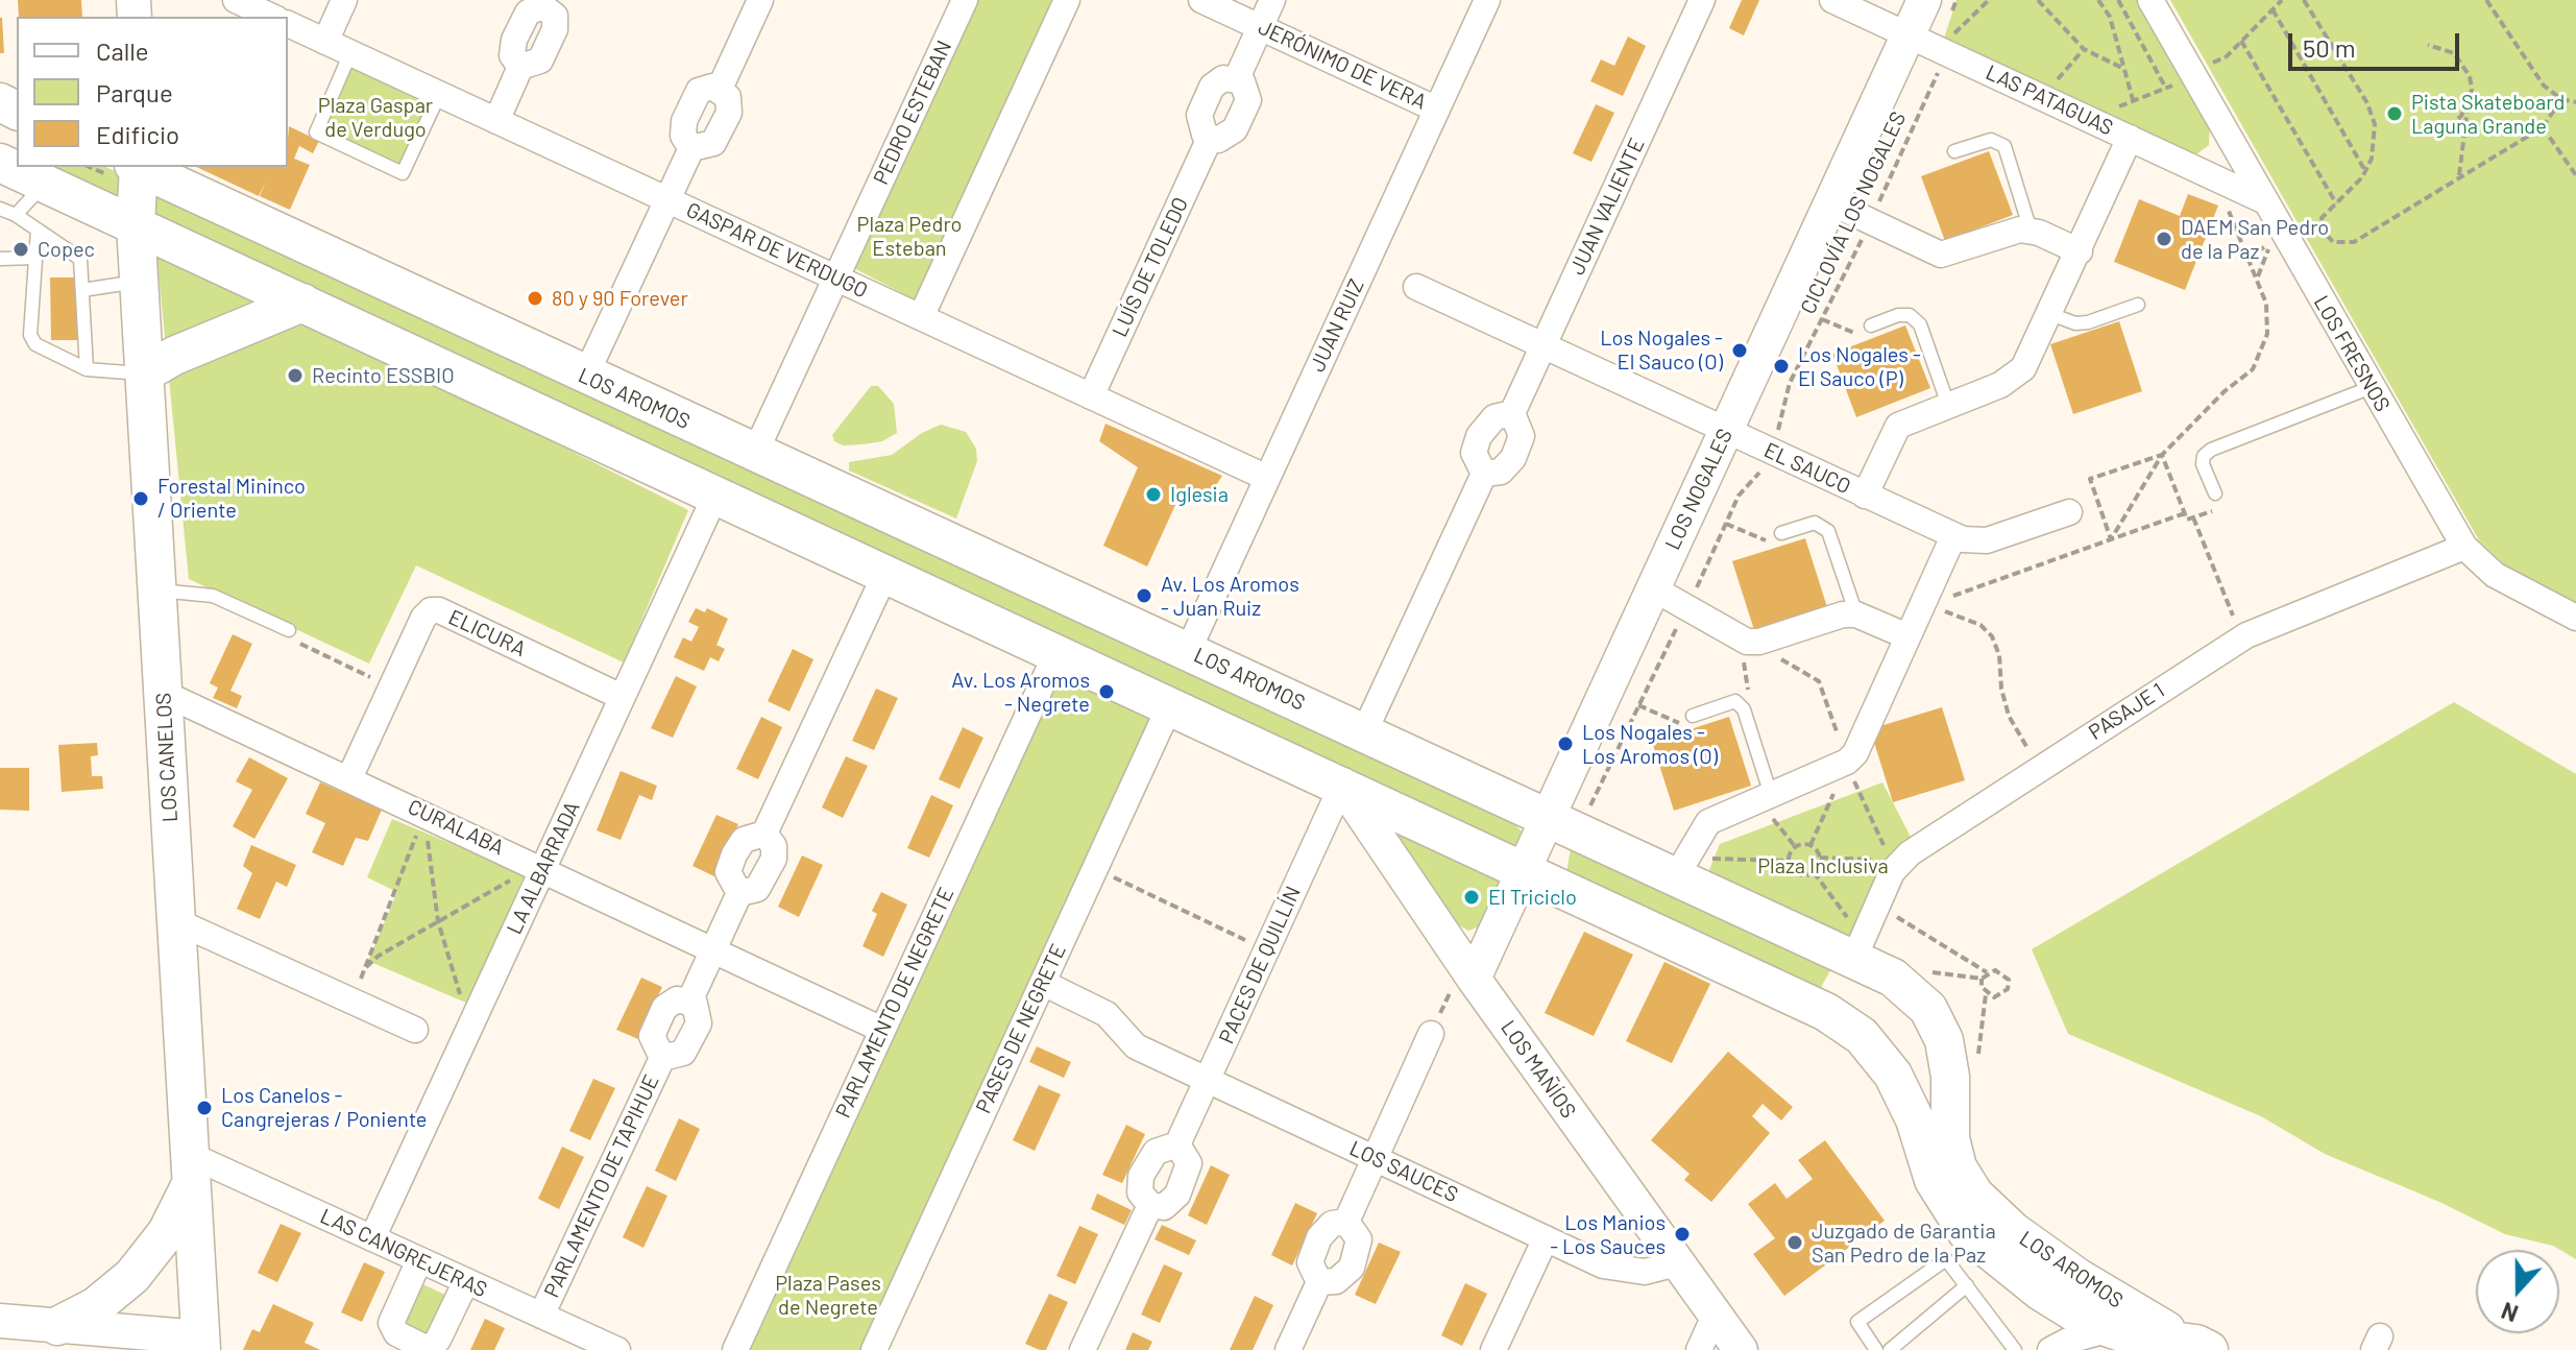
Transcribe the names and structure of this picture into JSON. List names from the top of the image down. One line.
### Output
{"streets":{"main road":["LOS AROMOS","LOS CANELOS"],"street":["JERÓNIMO DE VERA","LAS PATAGUAS","PEDRO ESTEBAN","JUAN VALIENTE","GASPAR DE VERDUGO","LUÍS DE TOLEDO","JUAN RUIZ","LOS FRESNOS","EL SAUCO","LOS NOGALES","ELICURA","PASAJE 1","CURALABA","LA ALBARRADA","PACES DE QUILLÍN","PARLAMENTO DE NEGRETE","PASES DE NEGRETE","LOS MAÑÍOS","LOS SAUCES","PARLAMENTO DE TAPIHUE","LAS CANGREJERAS"],"path":["CICLOVÍA LOS NOGALES"]},"crossings":[["JERÓNIMO DE VERA","JUAN RUIZ"],["LAS PATAGUAS","CICLOVÍA LOS NOGALES"],["LAS PATAGUAS","LOS FRESNOS"],["LAS PATAGUAS","LOS NOGALES"],["PEDRO ESTEBAN","GASPAR DE VERDUGO"],["PEDRO ESTEBAN","LOS AROMOS"],["JUAN VALIENTE","EL SAUCO"],["CICLOVÍA LOS NOGALES","LOS AROMOS"],["CICLOVÍA LOS NOGALES","EL SAUCO"],["CICLOVÍA LOS NOGALES","LOS NOGALES"],["GASPAR DE VERDUGO","LUÍS DE TOLEDO"],["GASPAR DE VERDUGO","JUAN RUIZ"],["JUAN RUIZ","LOS AROMOS"],["LOS FRESNOS","PASAJE 1"],["LOS AROMOS","LOS NOGALES"],["LOS AROMOS","PASAJE 1"],["LOS AROMOS","LOS CANELOS"],["LOS AROMOS","LA ALBARRADA"],["LOS AROMOS","PACES DE QUILLÍN"],["LOS AROMOS","PARLAMENTO DE NEGRETE"],["LOS AROMOS","PASES DE NEGRETE"],["LOS AROMOS","LOS MAÑÍOS"],["LOS AROMOS","PARLAMENTO DE TAPIHUE"],["EL SAUCO","LOS NOGALES"],["LOS NOGALES","LOS MAÑÍOS"],["ELICURA","CURALABA"],["ELICURA","LA ALBARRADA"],["LOS CANELOS","CURALABA"],["LOS CANELOS","LAS CANGREJERAS"],["CURALABA","LA ALBARRADA"],["CURALABA","PARLAMENTO DE NEGRETE"],["CURALABA","PARLAMENTO DE TAPIHUE"],["LA ALBARRADA","LAS CANGREJERAS"],["PACES DE QUILLÍN","LOS MAÑÍOS"],["PACES DE QUILLÍN","LOS SAUCES"],["PASES DE NEGRETE","LOS SAUCES"],["LOS MAÑÍOS","LOS SAUCES"],["PARLAMENTO DE TAPIHUE","LAS CANGREJERAS"]],"parks":["Plaza Gaspar de Verdugo","Plaza Pedro Esteban","Plaza Inclusiva","Plaza Pases de Negrete"],"places":["Pista Skateboard Laguna Grande","DAEM San Pedro de la Paz","Copec","80 y 90 Forever","Los Nogales - El Sauco (O)","Los Nogales - El Sauco (P)","Recinto ESSBIO","Iglesia","Forestal Mininco / Oriente","Av. Los Aromos - Juan Ruiz","Av. Los Aromos - Negrete","Los Nogales - Los Aromos (O)","El Triciclo","Los Canelos - Cangrejeras / Poniente","Los Manios - Los Sauces","Juzgado de Garantia San Pedro de la Paz"],"legend":["Calle","Parque","Edificio"],"scale_bar":"50 m","north":"bottom"}
